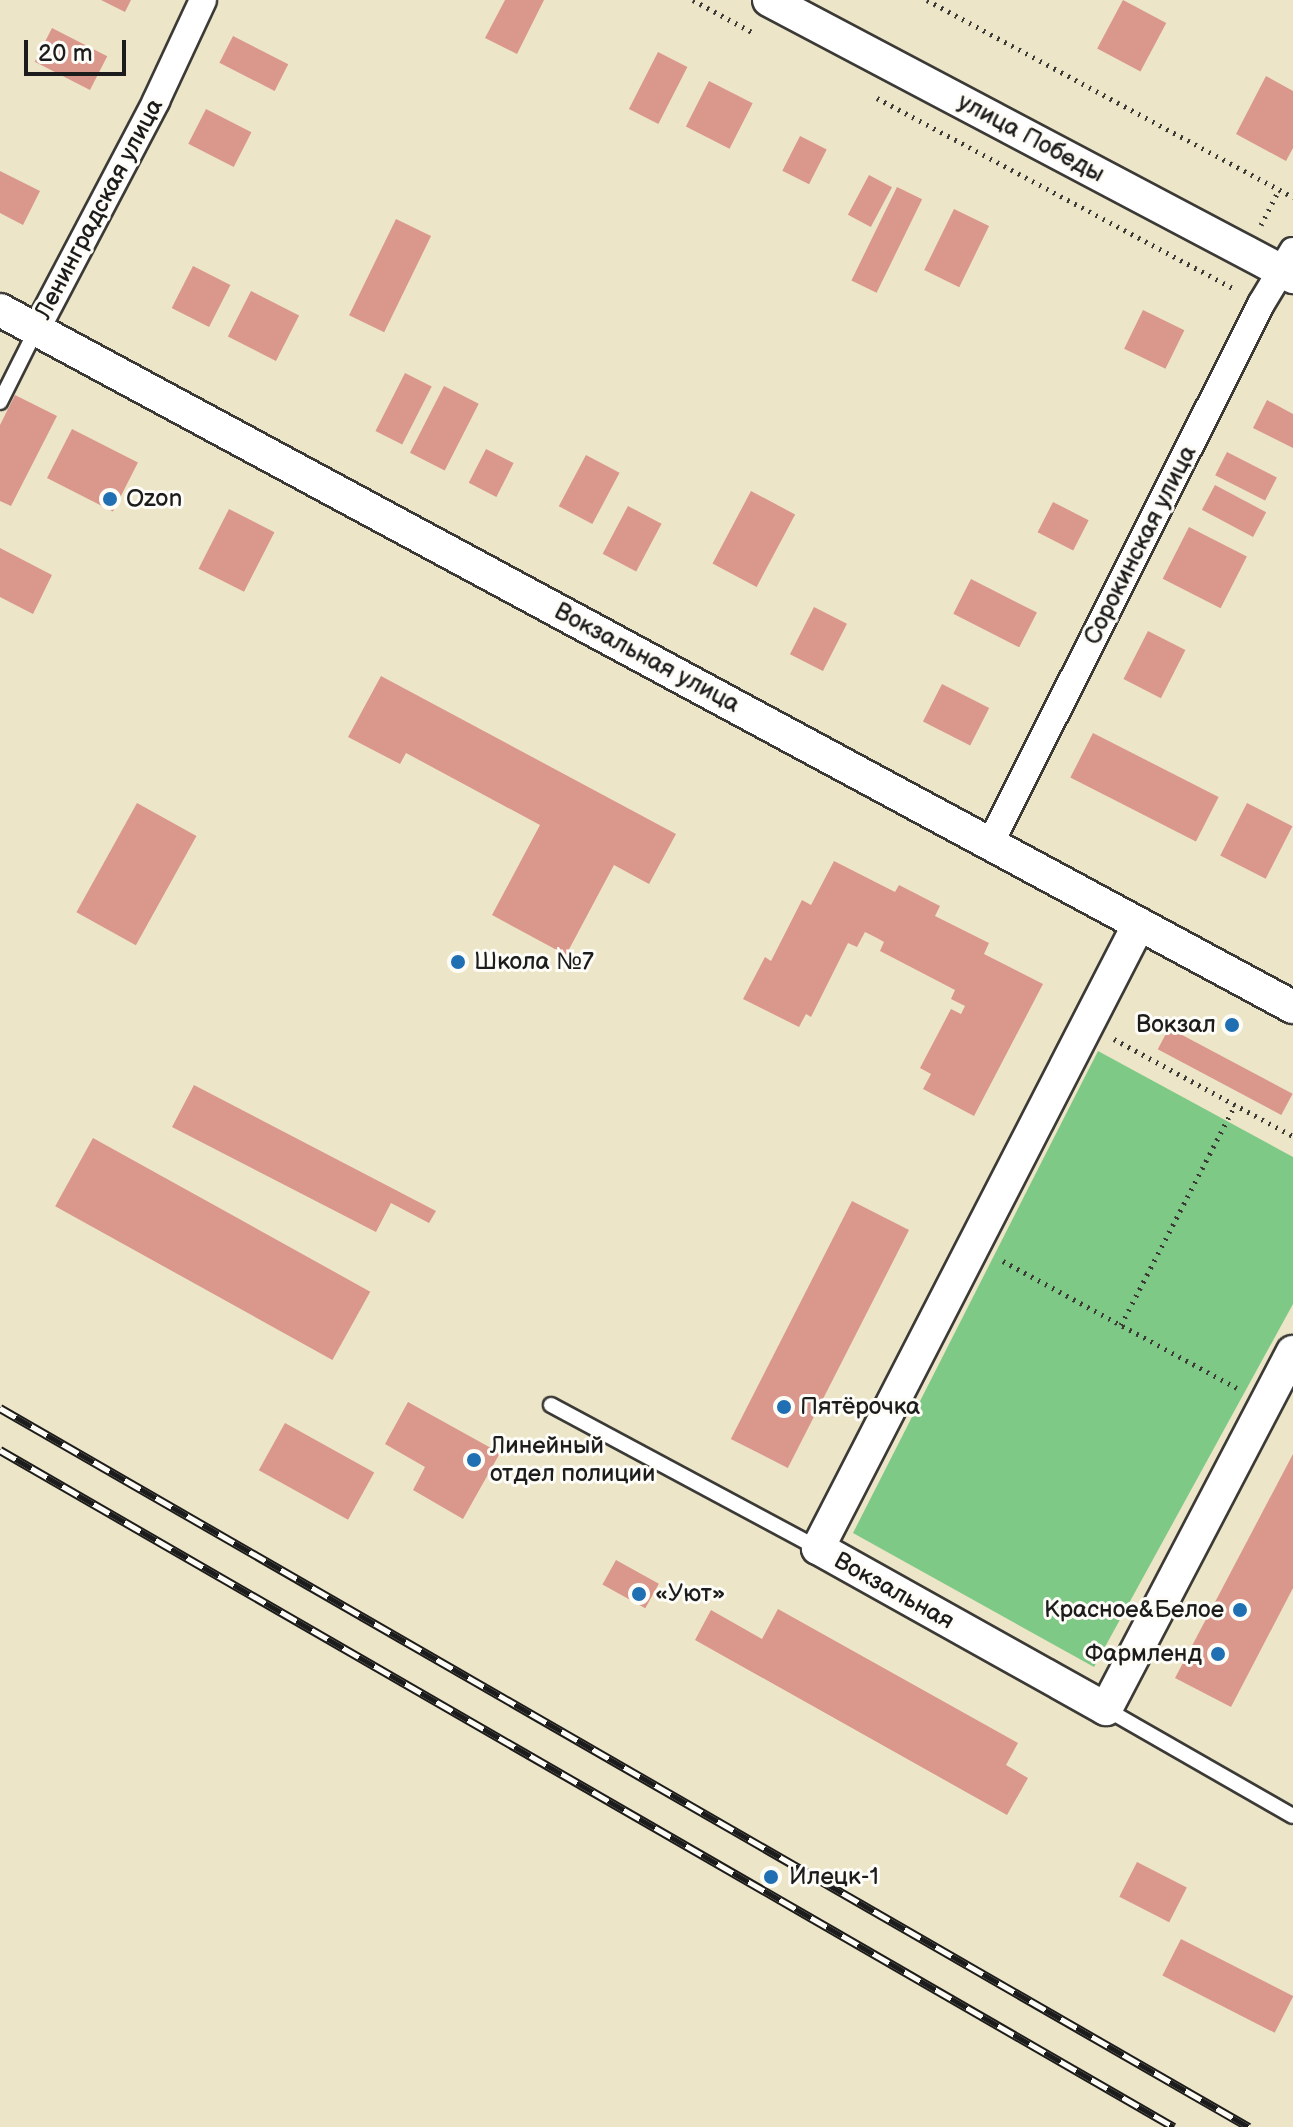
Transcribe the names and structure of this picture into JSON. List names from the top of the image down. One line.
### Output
{"streets":{"street":["улица Победы","Ленинградская улица","Сорокинская улица","Вокзальная улица","Вокзальная"]},"crossings":[["улица Победы","Сорокинская улица"],["Ленинградская улица","Вокзальная улица"],["Сорокинская улица","Вокзальная улица"],["Вокзальная улица","Вокзальная"]],"places":["Ozon","Школа №7","Вокзал","Пятёрочка","Линейный отдел полиции","«Уют»","Красное&Белое","Фармленд","Илецк-1"],"scale_bar":"20 m"}
